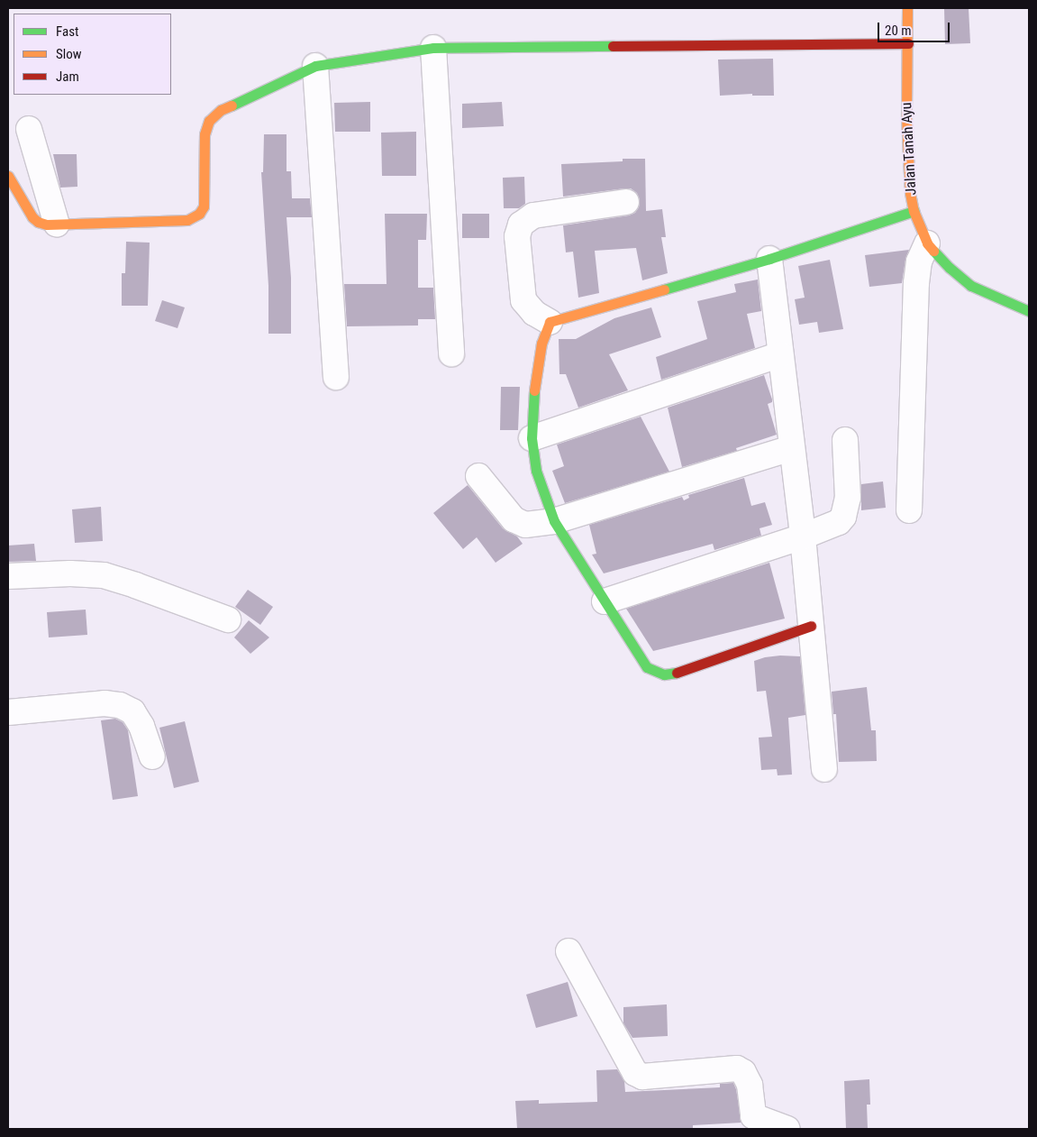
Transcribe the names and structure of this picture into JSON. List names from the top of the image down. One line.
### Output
{"streets":{"street":["Jalan Tanah Ayu"]},"legend":["Fast","Slow","Jam"],"scale_bar":"20 m"}
